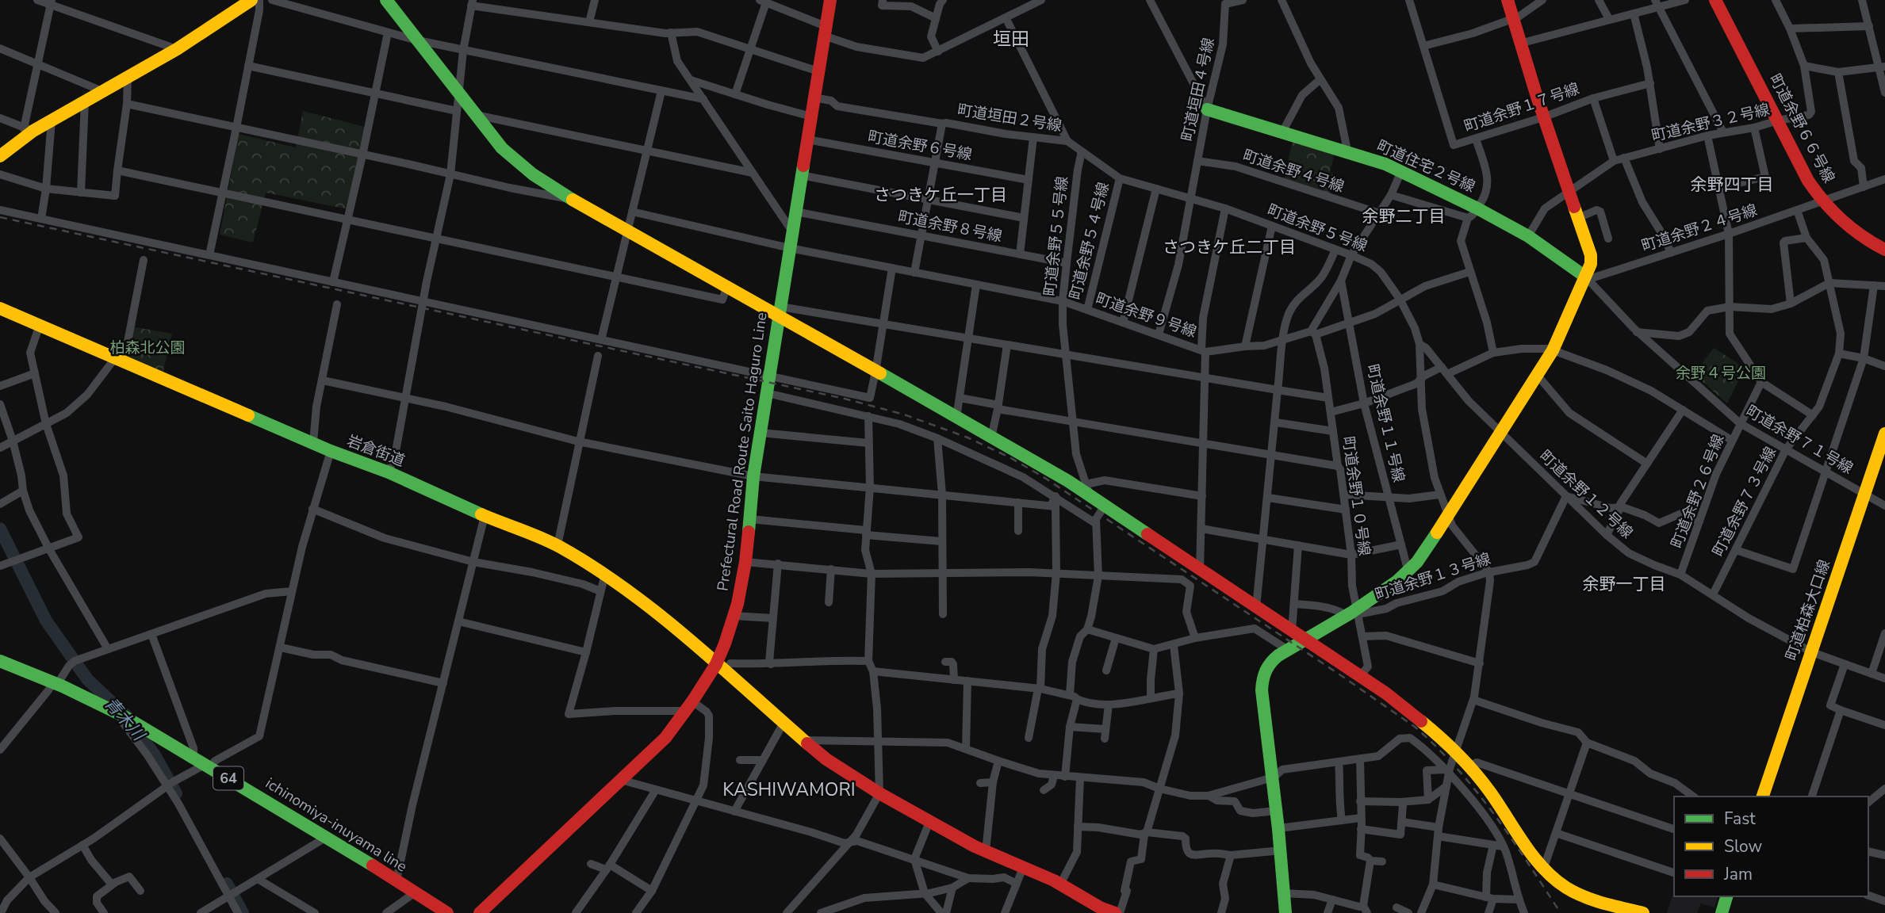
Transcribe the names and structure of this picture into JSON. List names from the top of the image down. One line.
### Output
{"streets":{"street":["町道垣田４号線","町道余野１７号線","町道垣田２号線","町道余野３２号線","町道余野６６号線","町道余野６号線","町道住宅２号線","町道余野４号線","町道余野８号線","町道余野５号線","町道余野２４号線","町道余野５５号線","町道余野５４号線","町道余野９号線","町道余野１１号線","町道余野７１号線","岩倉街道","Prefectural Road Route Saito Haguro Line","町道余野２６号線","町道余野１２号線","町道余野１０号線","町道余野７３号線","町道余野１３号線","町道柏森大口線","64","ichinomiya-inuyama line"]},"crossings":[["町道垣田４号線","町道垣田２号線"],["町道垣田４号線","町道住宅２号線"],["町道垣田４号線","町道余野４号線"],["町道垣田４号線","町道余野５号線"],["町道垣田４号線","町道余野９号線"],["町道垣田２号線","町道余野５号線"],["町道垣田２号線","町道余野５５号線"],["町道垣田２号線","町道余野５４号線"],["町道垣田２号線","Prefectural Road Route Saito Haguro Line"],["町道余野３２号線","町道余野６６号線"],["町道余野３２号線","町道住宅２号線"],["町道余野６６号線","町道余野２４号線"],["町道余野６号線","Prefectural Road Route Saito Haguro Line"],["町道住宅２号線","町道余野２４号線"],["町道住宅２号線","町道余野７１号線"],["町道余野８号線","町道余野５５号線"],["町道余野８号線","Prefectural Road Route Saito Haguro Line"],["町道余野５号線","町道余野９号線"],["町道余野５号線","町道余野１２号線"],["町道余野５号線","町道余野１３号線"],["町道余野２４号線","町道余野７１号線"],["町道余野２４号線","町道余野７３号線"],["町道余野５５号線","町道余野９号線"],["町道余野５４号線","町道余野９号線"],["町道余野９号線","町道余野１１号線"],["町道余野９号線","Prefectural Road Route Saito Haguro Line"],["町道余野９号線","町道余野１０号線"],["町道余野７１号線","町道余野２６号線"],["町道余野７１号線","町道余野７３号線"],["町道余野７１号線","町道柏森大口線"],["岩倉街道","Prefectural Road Route Saito Haguro Line"],["町道余野２６号線","町道余野１２号線"],["町道余野１２号線","町道余野７３号線"],["町道余野１２号線","町道余野１３号線"],["町道余野１２号線","町道柏森大口線"],["町道余野１０号線","町道余野１３号線"]],"districts":["垣田","余野四丁目","さつきケ丘一丁目","余野二丁目","さつきケ丘二丁目","余野一丁目","KASHIWAMORI"],"water":["青木川"],"parks":["柏森北公園","余野４号公園"],"legend":["Fast","Slow","Jam"]}
